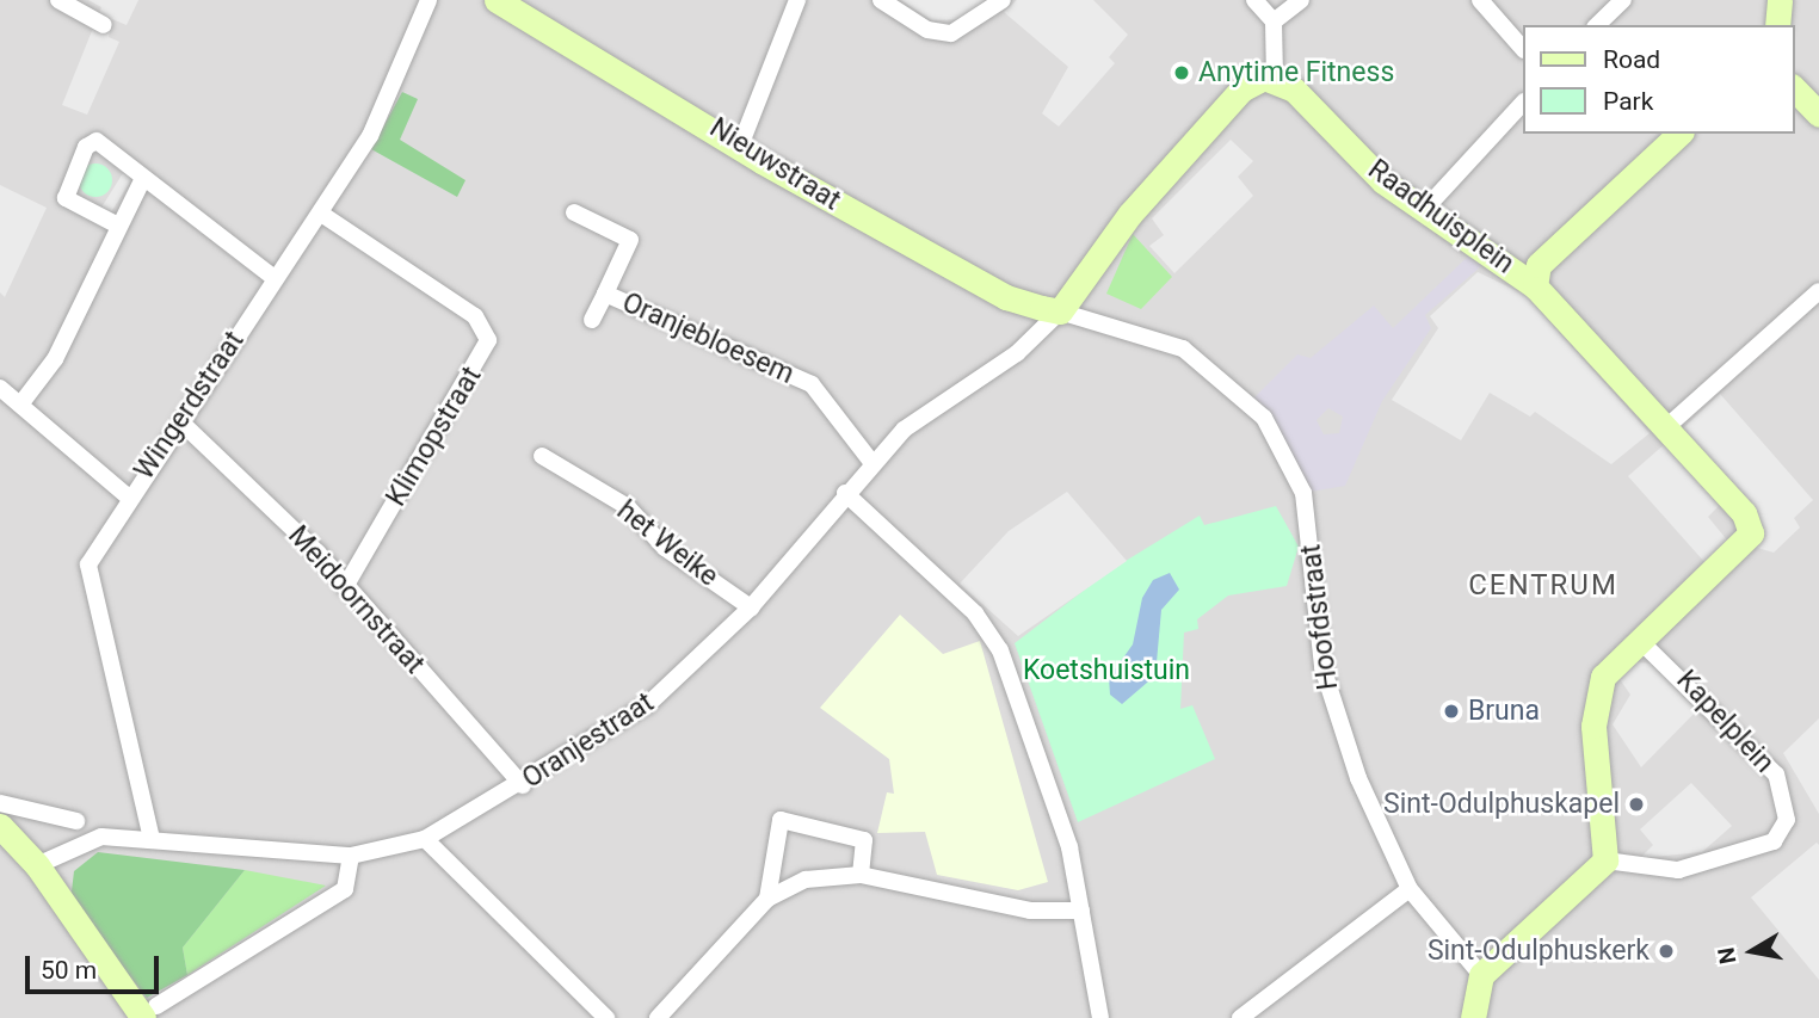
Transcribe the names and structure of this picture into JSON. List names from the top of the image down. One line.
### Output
{"streets":{"street":["Nieuwstraat","Raadhuisplein","Oranjebloesem","Wingerdstraat","Klimopstraat","het Weike","Meidoornstraat","Hoofdstraat","Kapelplein","Oranjestraat"]},"crossings":[["Nieuwstraat","Hoofdstraat"],["Nieuwstraat","Oranjestraat"],["Raadhuisplein","Kapelplein"],["Oranjebloesem","Oranjestraat"],["Wingerdstraat","Klimopstraat"],["Wingerdstraat","Meidoornstraat"],["Wingerdstraat","Oranjestraat"],["Klimopstraat","Meidoornstraat"],["het Weike","Oranjestraat"],["Meidoornstraat","Oranjestraat"],["Hoofdstraat","Oranjestraat"]],"districts":["CENTRUM"],"parks":["Koetshuistuin"],"places":["Anytime Fitness","Bruna","Sint-Odulphuskapel","Sint-Odulphuskerk"],"legend":["Road","Park"],"scale_bar":"50 m","north":"left"}
